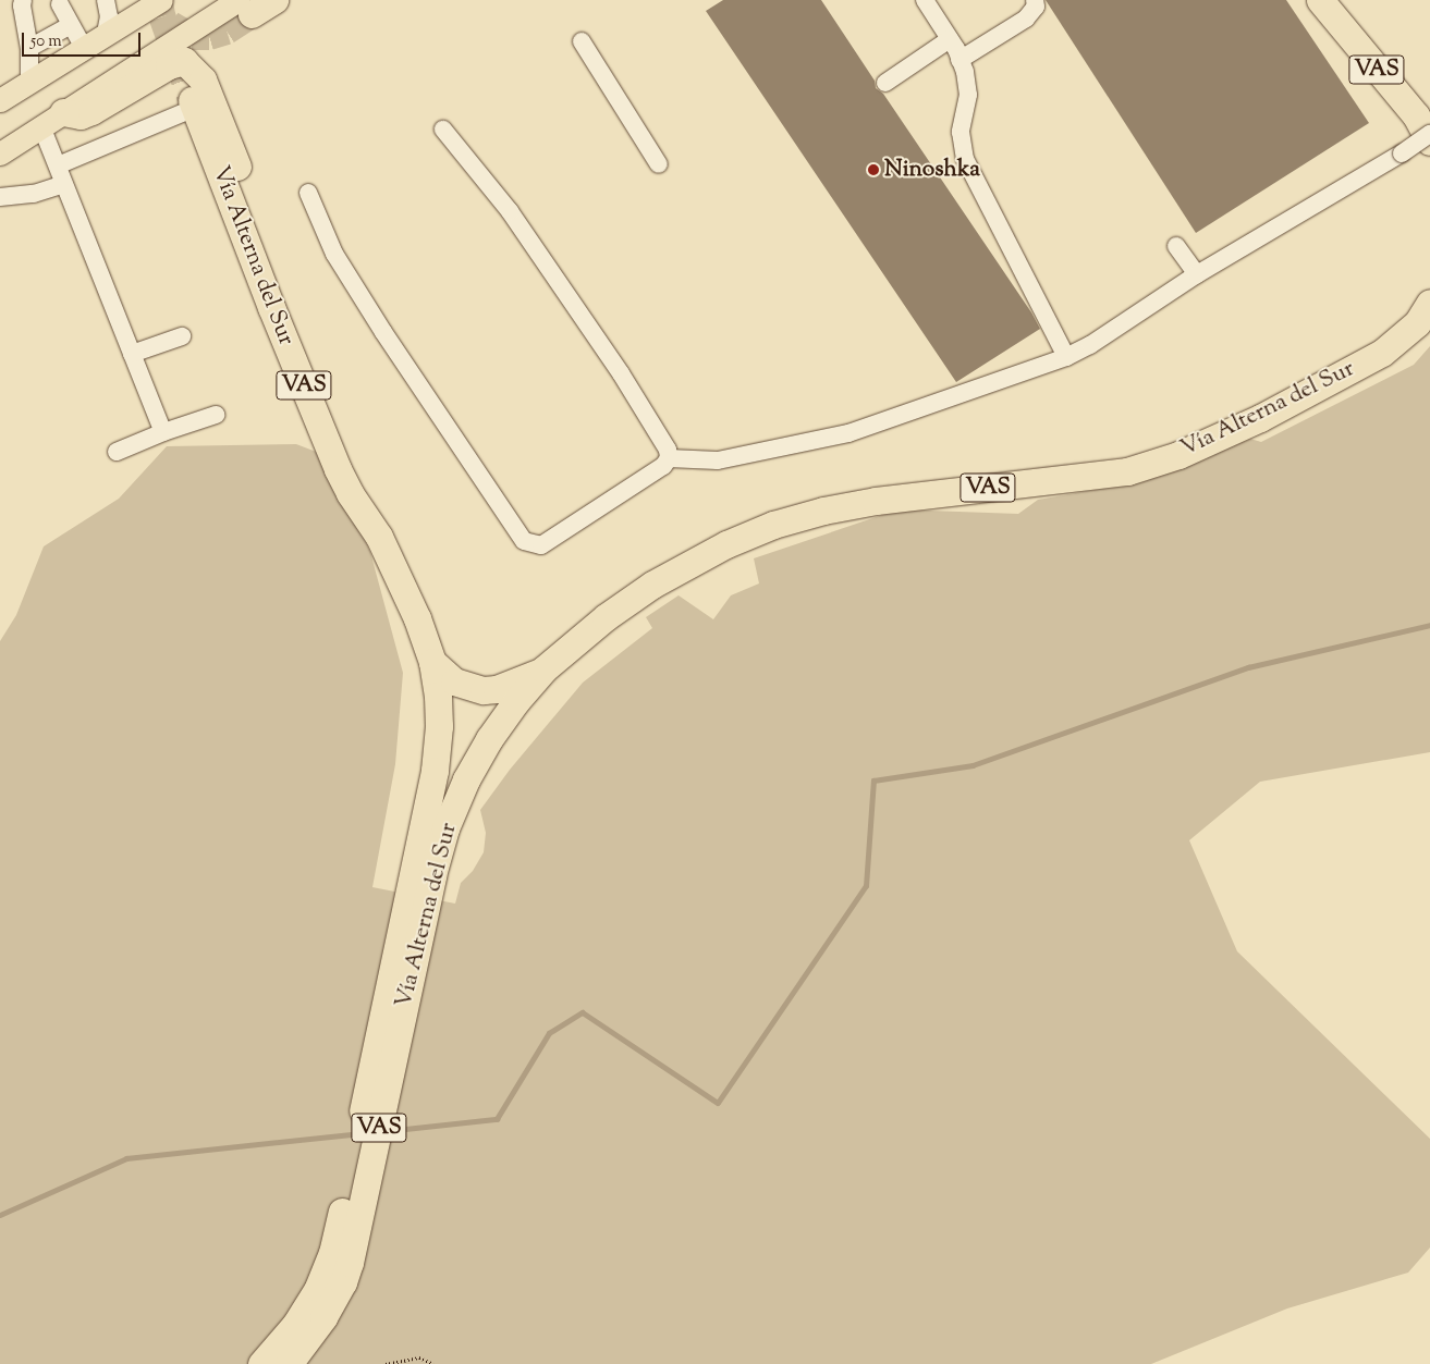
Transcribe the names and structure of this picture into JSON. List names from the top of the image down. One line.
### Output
{"streets":{"highway":["VAS","Vía Alterna del Sur"]},"places":["Ninoshka"],"scale_bar":"50 m"}
